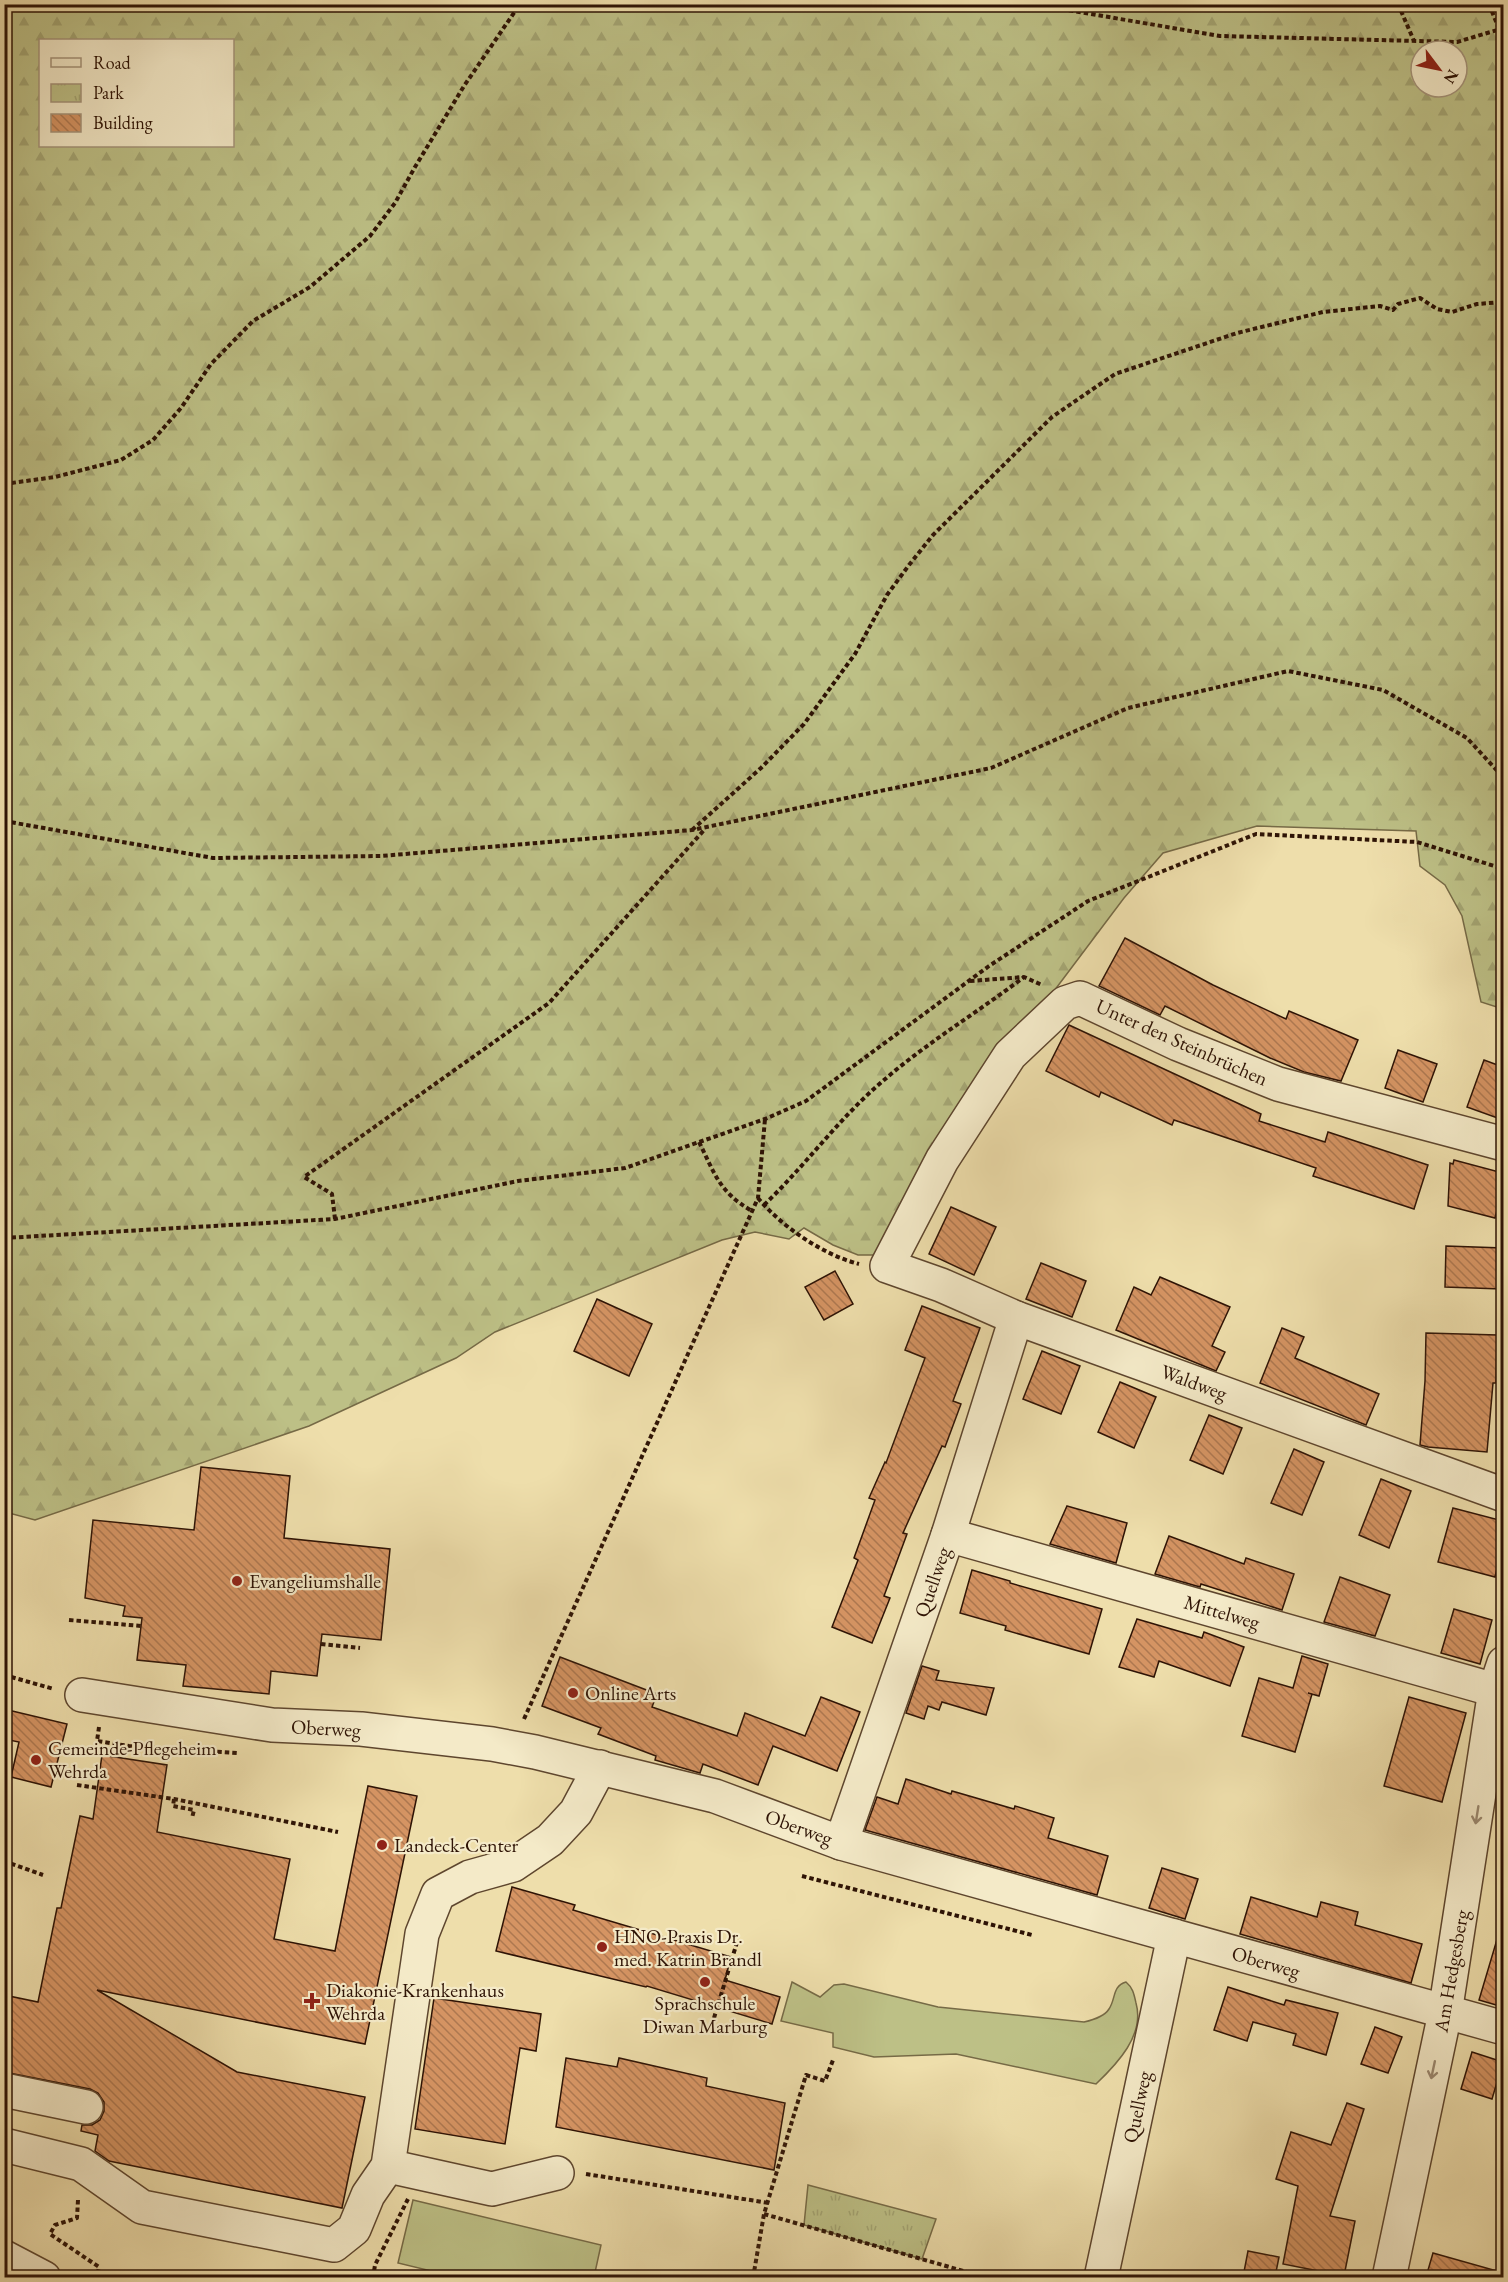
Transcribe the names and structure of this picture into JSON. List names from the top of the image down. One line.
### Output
{"streets":{"street":["Unter den Steinbrüchen","Waldweg","Quellweg","Mittelweg","Oberweg","Am Hedgesberg"]},"crossings":[["Unter den Steinbrüchen","Waldweg"],["Waldweg","Quellweg"],["Quellweg","Mittelweg"],["Quellweg","Oberweg"],["Mittelweg","Am Hedgesberg"],["Oberweg","Am Hedgesberg"]],"one_way":["Am Hedgesberg"],"places":{"other":["Evangeliumshalle","Online Arts","Gemeinde-Pflegeheim Wehrda","Landeck-Center","HNO-Praxis Dr. med. Katrin Brandl","Sprachschule Diwan Marburg"],"health":["Diakonie-Krankenhaus Wehrda"]},"legend":["Road","Park","Building"],"north":"bottom right"}
